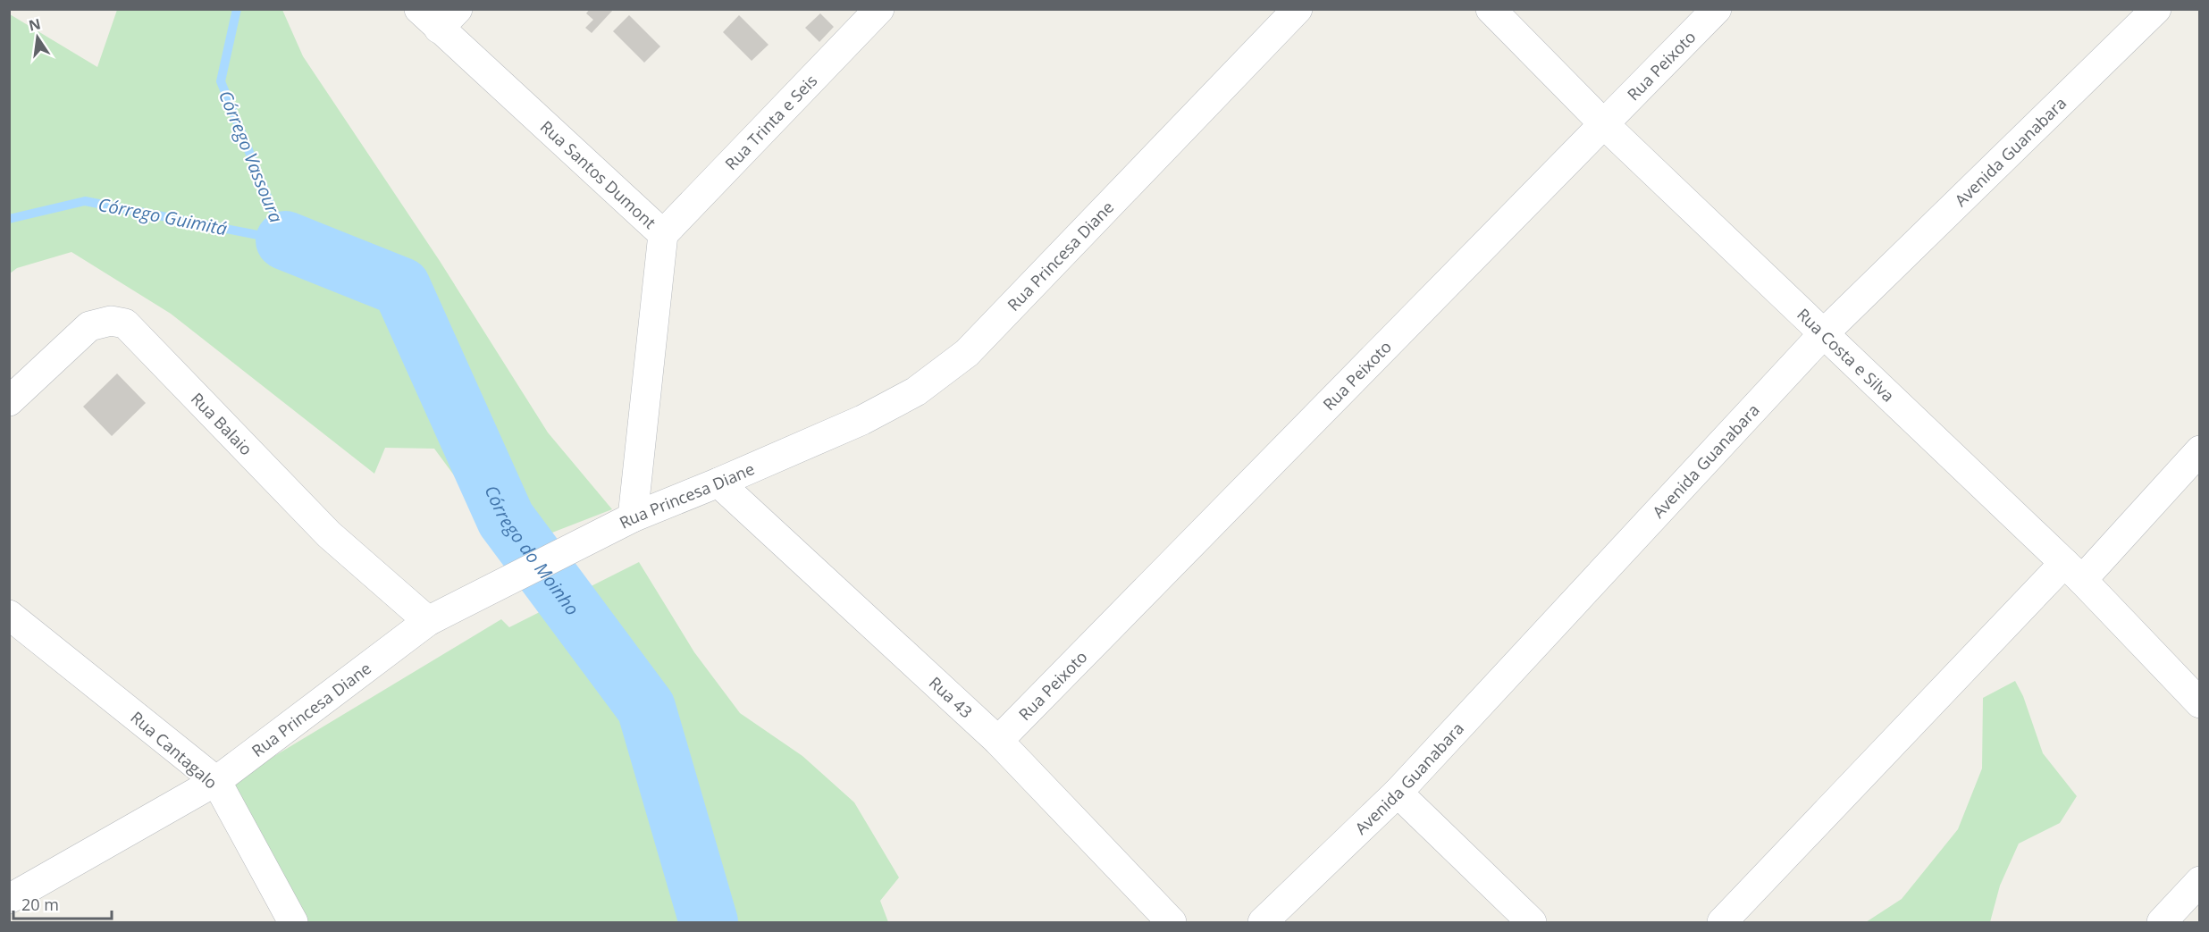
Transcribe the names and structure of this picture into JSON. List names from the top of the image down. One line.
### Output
{"streets":{"street":["Rua Peixoto","Rua Trinta e Seis","Avenida Guanabara","Rua Santos Dumont","Rua Princesa Diane","Rua Costa e Silva","Rua Balaio","Rua 43","Rua Cantagalo"]},"crossings":[["Rua Peixoto","Rua Costa e Silva"],["Rua Peixoto","Rua 43"],["Rua Trinta e Seis","Rua Santos Dumont"],["Avenida Guanabara","Rua Costa e Silva"],["Rua Santos Dumont","Rua Princesa Diane"],["Rua Princesa Diane","Rua Balaio"],["Rua Princesa Diane","Rua 43"],["Rua Princesa Diane","Rua Cantagalo"]],"water":["Córrego Vassoura","Córrego Guimitá","Córrego do Moinho"],"scale_bar":"20 m","north":"top"}
